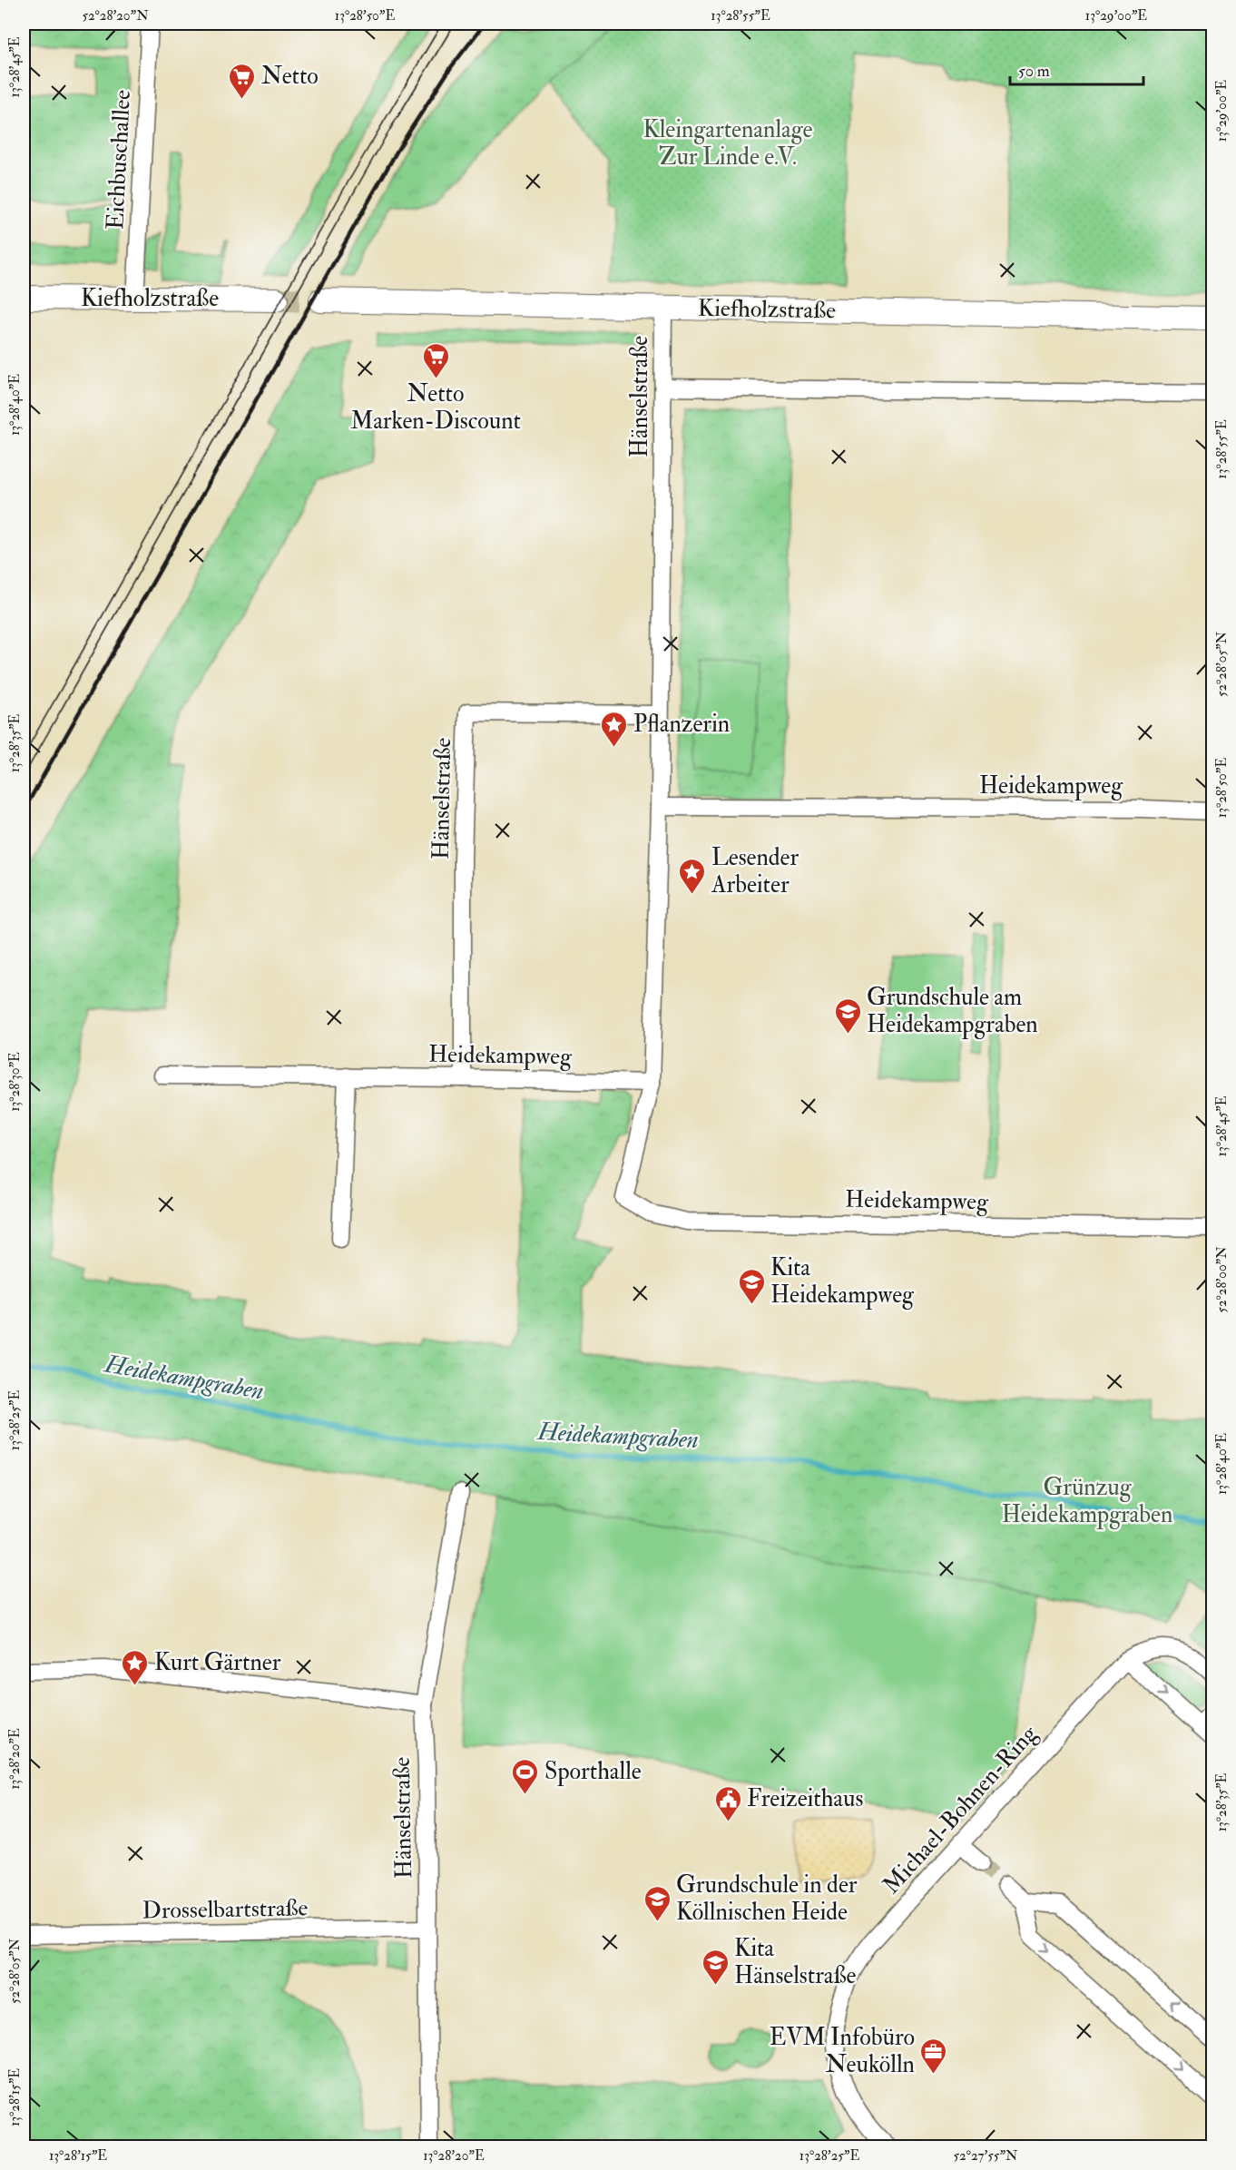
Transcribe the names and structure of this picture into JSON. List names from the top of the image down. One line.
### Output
{"streets":{"street":["Eichbuschallee","Kiefholzstraße","Hänselstraße","Heidekampweg","Michael-Bohnen-Ring","Drosselbartstraße"]},"crossings":[["Eichbuschallee","Kiefholzstraße"],["Kiefholzstraße","Hänselstraße"],["Hänselstraße","Heidekampweg"],["Hänselstraße","Drosselbartstraße"]],"water":["Heidekampgraben"],"parks":["Kleingartenanlage Zur Linde e.V.","Grünzug Heidekampgraben"],"places":{"supermarket":["Netto","Netto Marken-Discount"],"place":["Pflanzerin","Lesender Arbeiter","Kurt Gärtner"],"school or university":["Grundschule am Heidekampgraben","Kita Heidekampweg","Grundschule in der Köllnischen Heide","Kita Hänselstraße"],"sports":["Sporthalle"],"public building":["Freizeithaus"],"office":["EVM Infobüro Neukölln"]},"scale_bar":"50 m","coordinates":["52°28'20\"N","13°28'50\"E","13°28'55\"E","13°29'00\"E","13°28'45\"E","13°28'40\"E","52°28'05\"N","13°28'35\"E","13°28'30\"E","52°28'00\"N","13°28'25\"E","13°28'20\"E","13°28'15\"E","52°27'55\"N"]}
